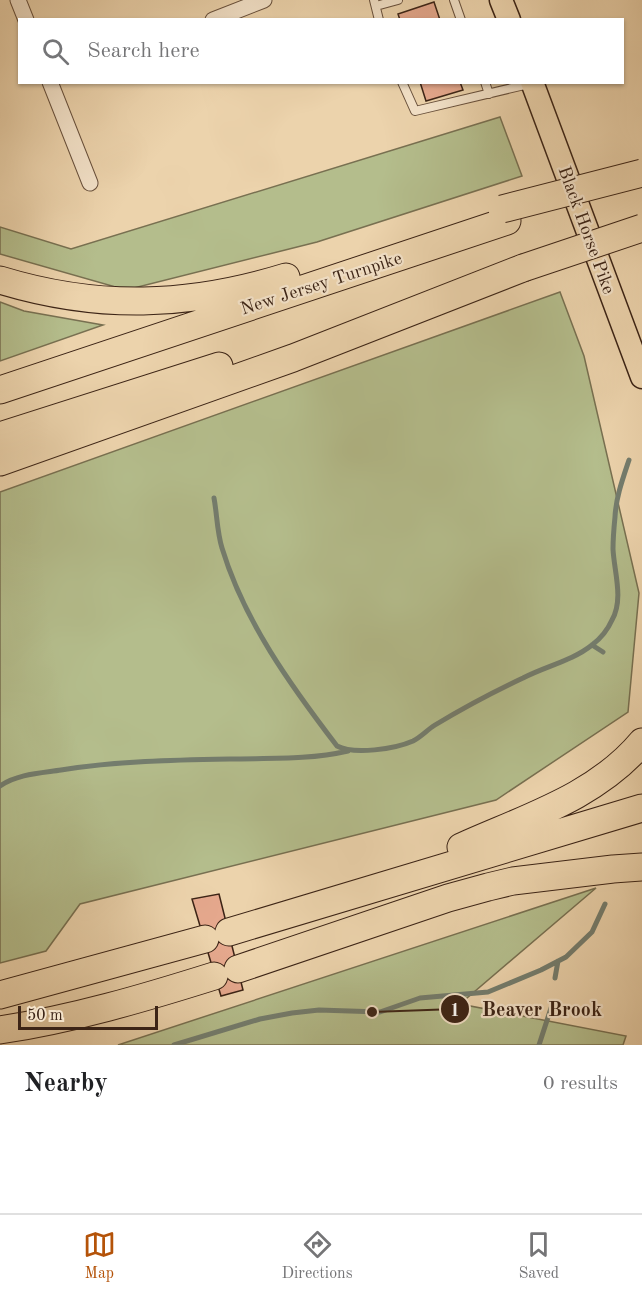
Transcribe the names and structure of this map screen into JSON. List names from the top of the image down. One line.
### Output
{"streets":{"highway":["New Jersey Turnpike"],"main road":["Black Horse Pike"]},"places":["Beaver Brook"],"scale_bar":"50 m","page":{"search":"Search here","scale":"50 m","heading":["Nearby","0 results"],"nav":["Map","Directions","Saved"]}}
